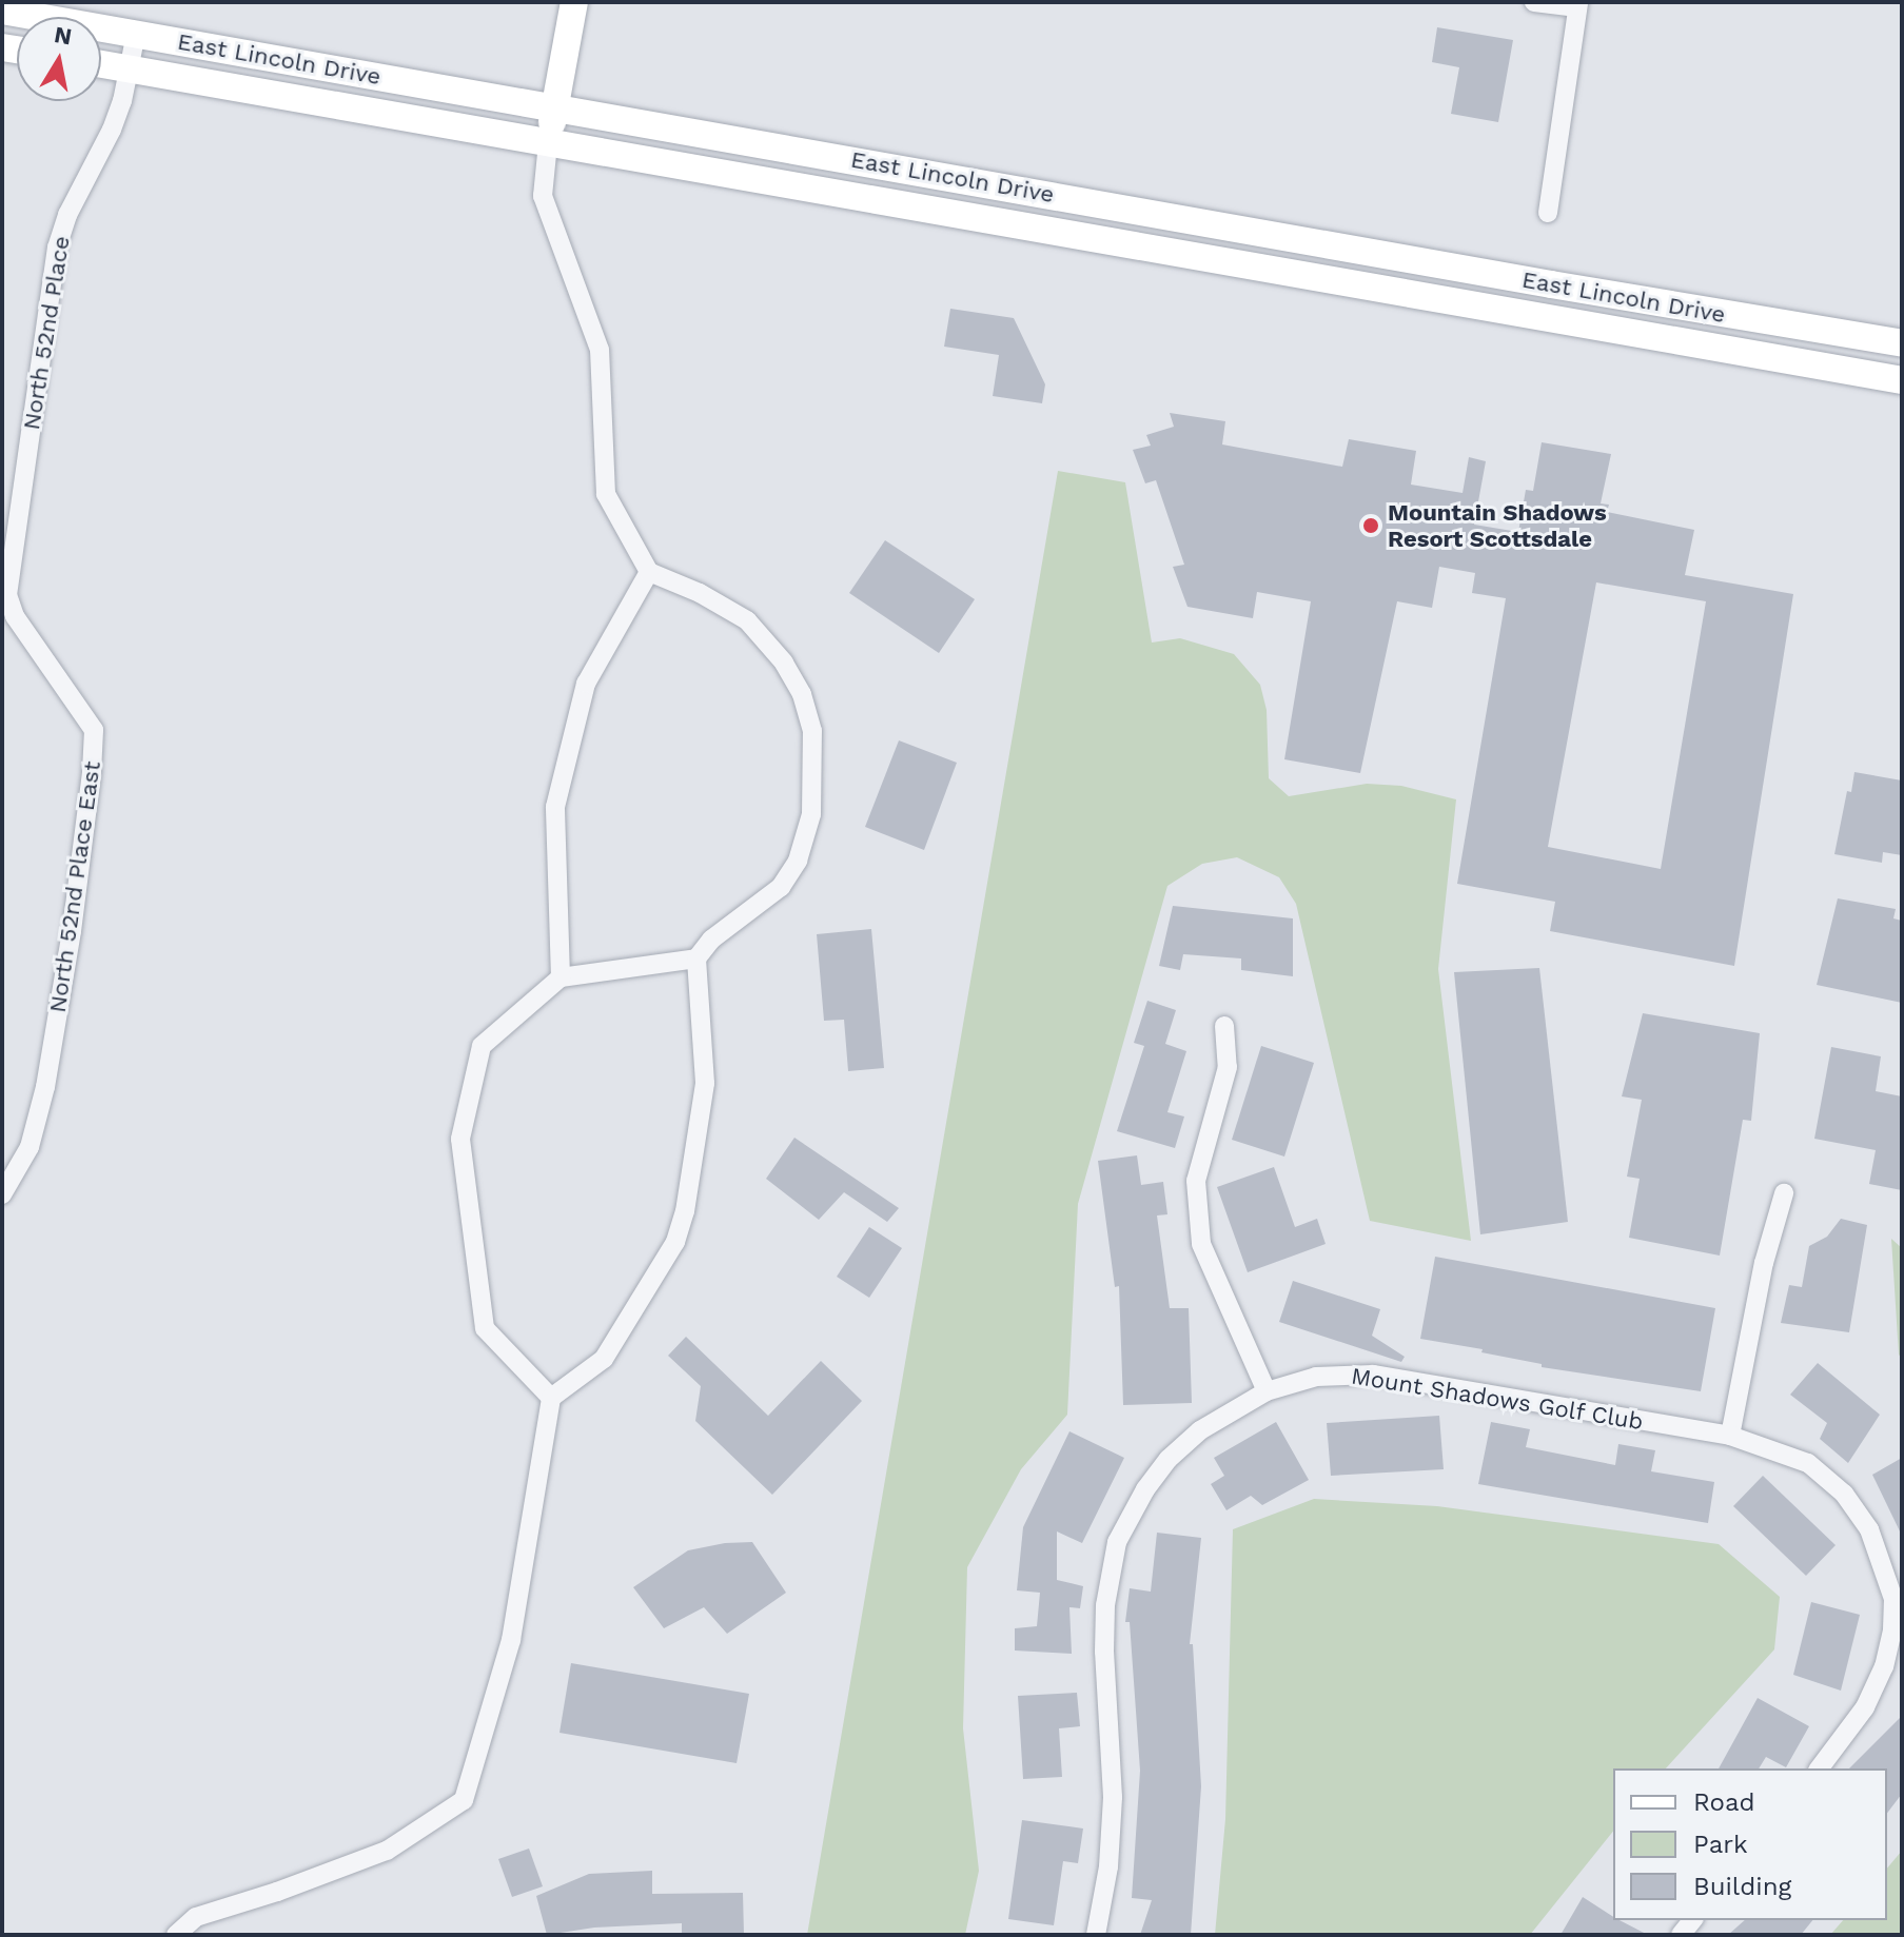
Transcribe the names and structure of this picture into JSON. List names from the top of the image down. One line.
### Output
{"streets":{"main road":["East Lincoln Drive"],"street":["North 52nd Place","North 52nd Place East","Mount Shadows Golf Club"]},"crossings":[["East Lincoln Drive","North 52nd Place"],["North 52nd Place","North 52nd Place East"]],"places":["Mountain Shadows Resort Scottsdale"],"legend":["Road","Park","Building"],"north":"top"}
